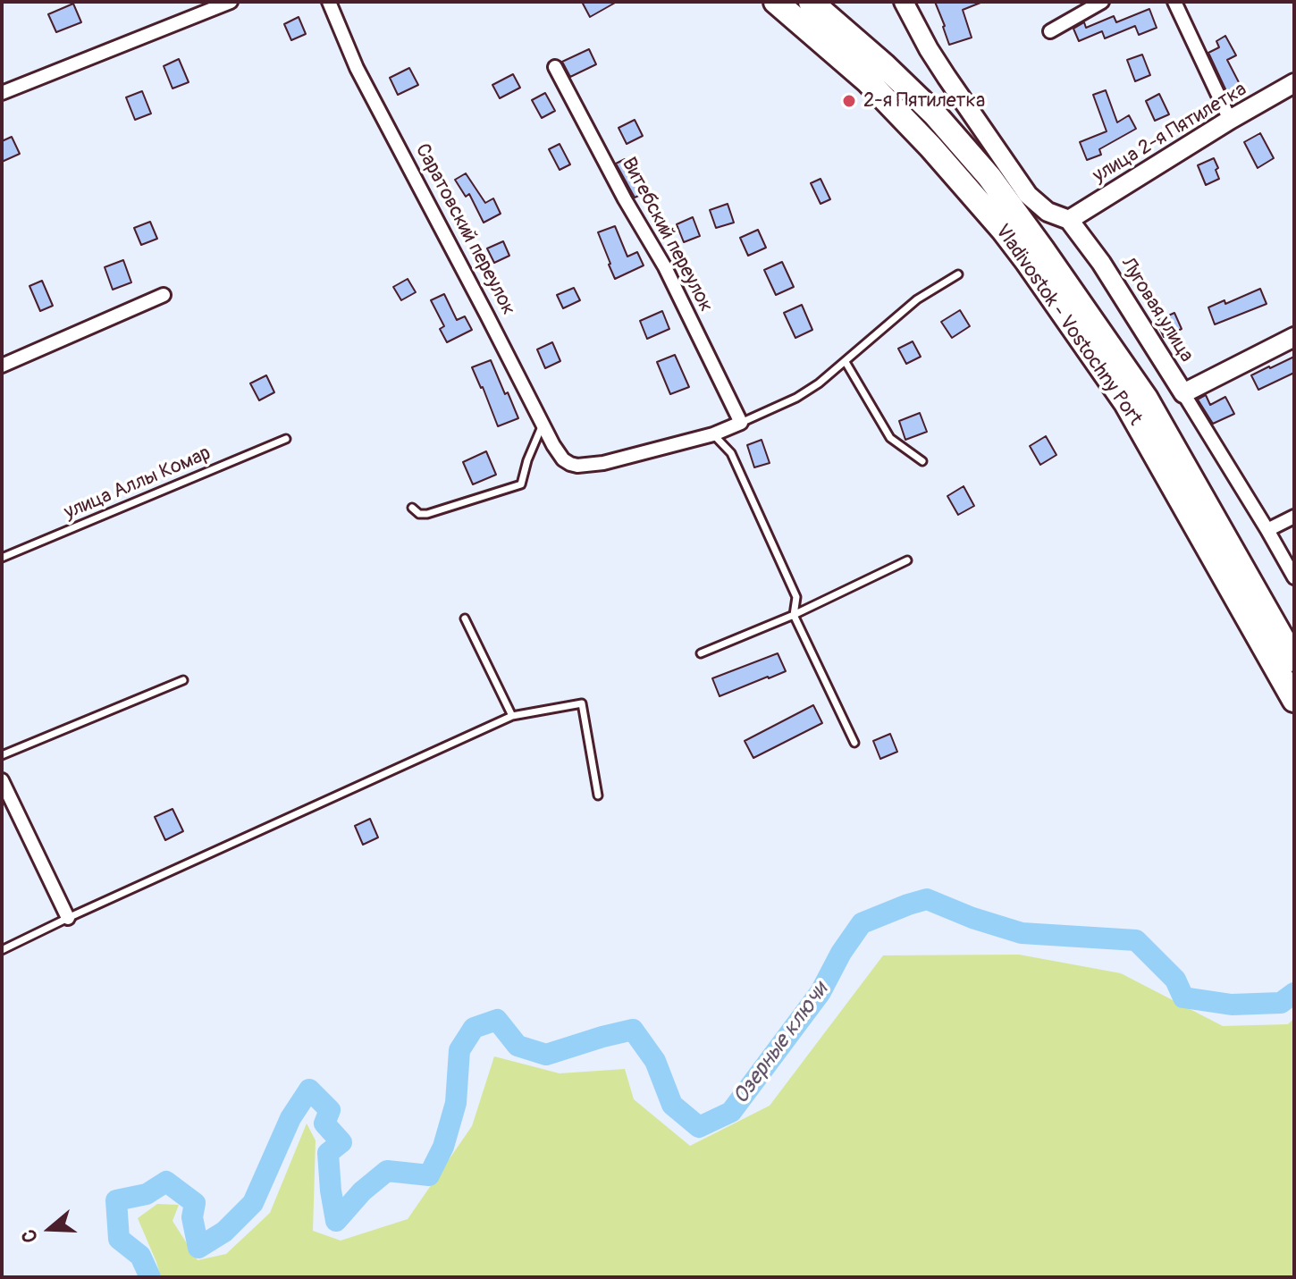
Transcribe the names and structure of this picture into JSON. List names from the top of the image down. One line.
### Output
{"streets":{"highway":["Vladivostok - Vostochny Port"],"main road":["улица 2-я Пятилетка","Луговая улица"],"street":["Саратовский переулок","Витебский переулок"],"lane":["улица Аллы Комар"]},"crossings":[["улица 2-я Пятилетка","Луговая улица"]],"water":["Озерные ключи"],"places":["2-я Пятилетка"],"north":"left"}
